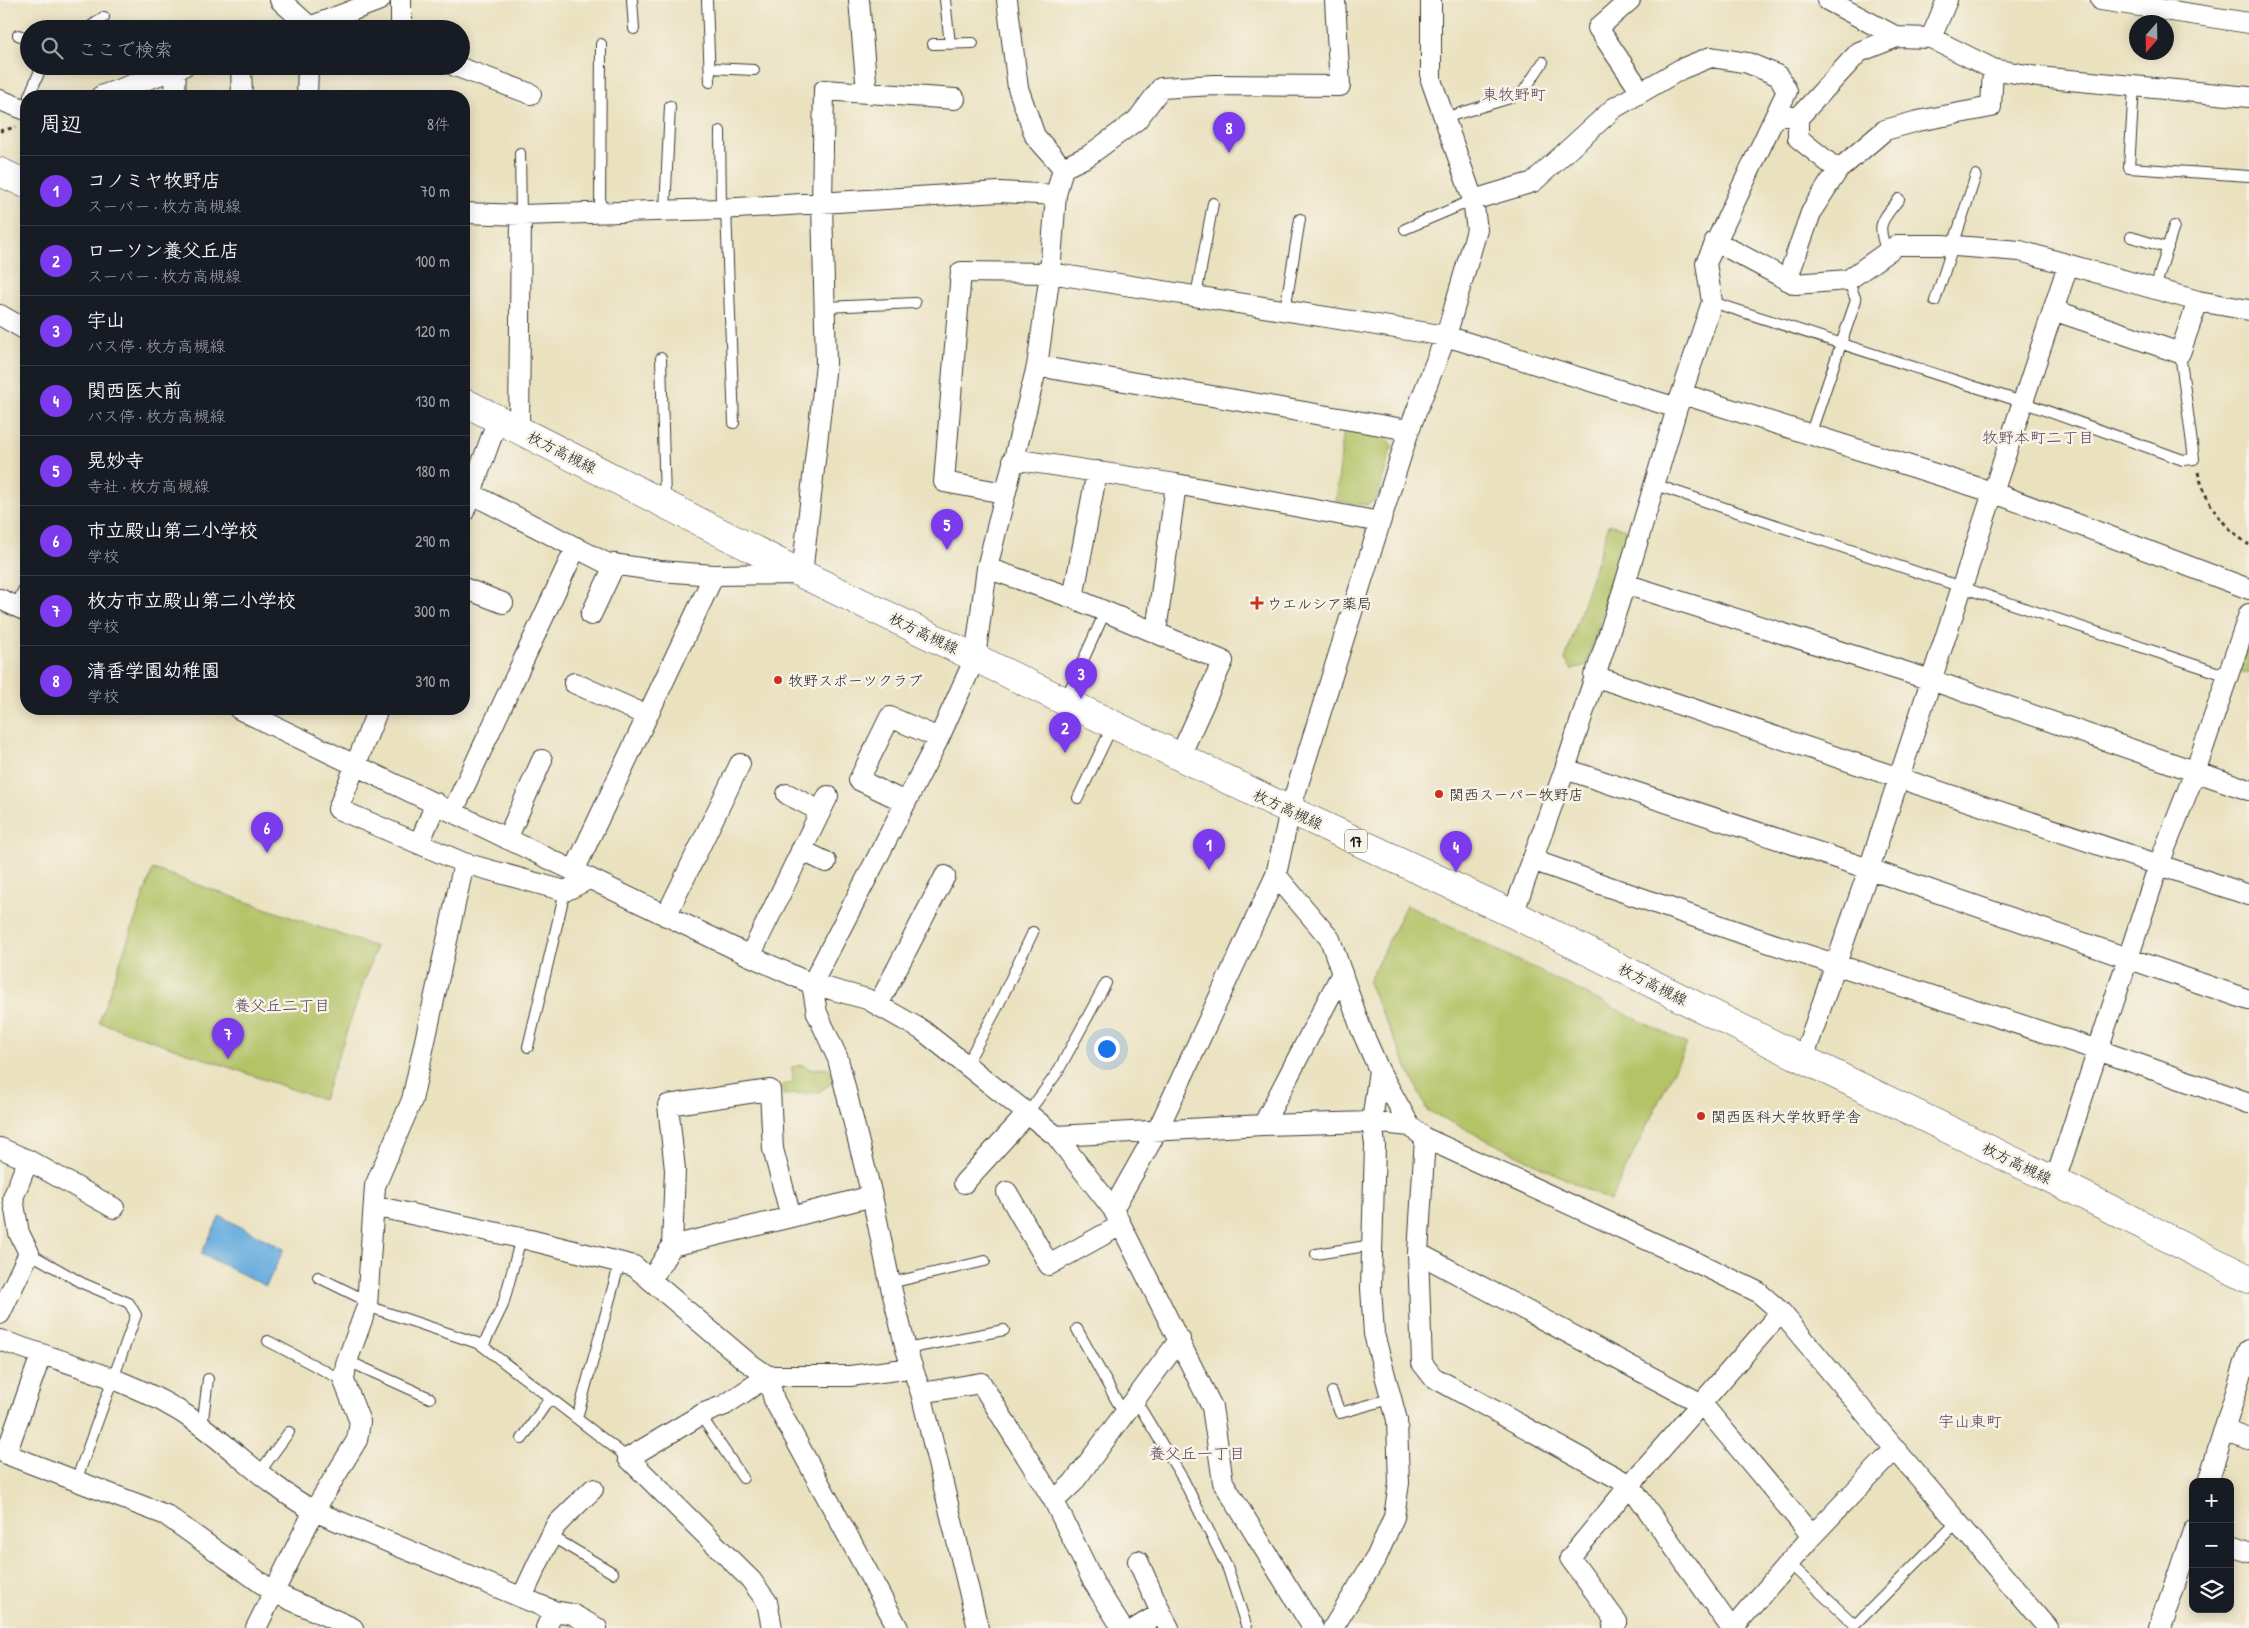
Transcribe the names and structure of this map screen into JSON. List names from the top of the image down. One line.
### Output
{"streets":{"main road":["枚方高槻線","17"]},"districts":["東牧野町","牧野本町二丁目","養父丘二丁目","宇山東町","養父丘一丁目"],"places":{"health":["ウエルシア薬局"],"other":["牧野スポーツクラブ","関西スーパー牧野店","関西医科大学牧野学舎"]},"north":"bottom","page":{"search":"ここで検索","heading":["周辺","8件"],"pins":["8","5","3","2","6","1","4","7"],"list":[{"mark":"1","name":"コノミヤ牧野店","note":"スーパー · 枚方高槻線","value":"70 m"},{"mark":"2","name":"ローソン養父丘店","note":"スーパー · 枚方高槻線","value":"100 m"},{"mark":"3","name":"宇山","note":"バス停 · 枚方高槻線","value":"120 m"},{"mark":"4","name":"関西医大前","note":"バス停 · 枚方高槻線","value":"130 m"},{"mark":"5","name":"晃妙寺","note":"寺社 · 枚方高槻線","value":"180 m"},{"mark":"6","name":"市立殿山第二小学校","note":"学校","value":"290 m"},{"mark":"7","name":"枚方市立殿山第二小学校","note":"学校","value":"300 m"},{"mark":"8","name":"清香学園幼稚園","note":"学校","value":"310 m"}],"map_buttons":["+","−"]}}
